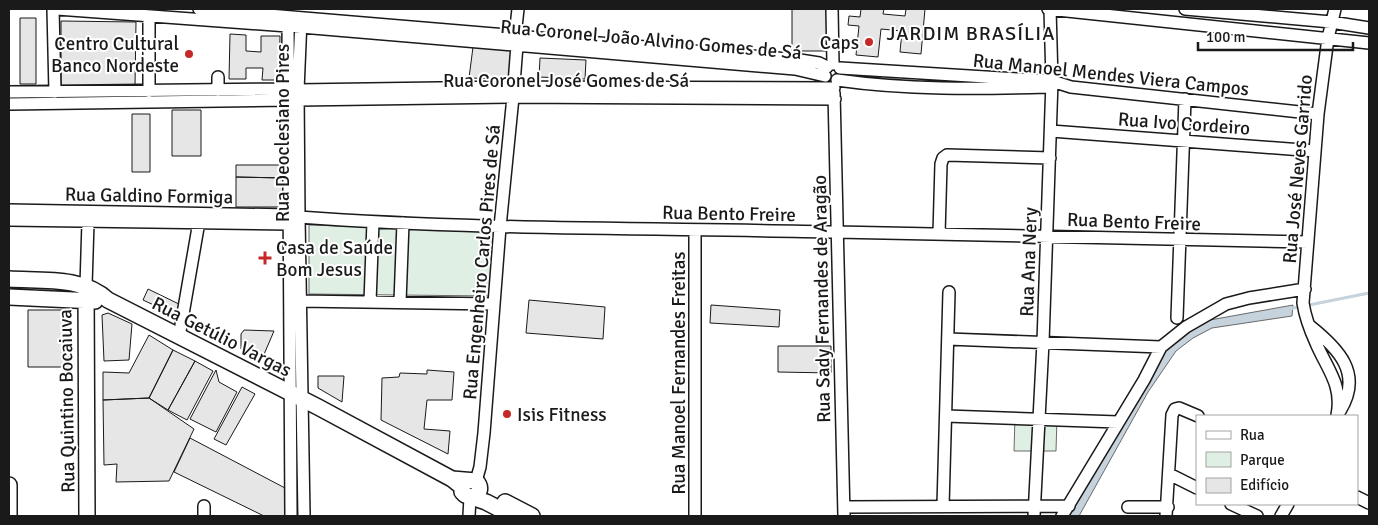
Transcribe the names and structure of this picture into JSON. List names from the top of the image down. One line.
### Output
{"streets":{"main road":["Rua Getúlio Vargas","Rua Quintino Bocaiuva"],"street":["Rua Coronel João Alvino Gomes de Sá","Rua Manoel Mendes Viera Campos","Rua Coronel José Gomes de Sá","Rua Ivo Cordeiro","Rua Deoclesiano Pires","Rua José Neves Garrido","Rua Galdino Formiga","Rua Bento Freire","Rua Engenheiro Carlos Pires de Sá","Rua Ana Nery","Rua Sady Fernandes de Aragão","Rua Manoel Fernandes Freitas"]},"crossings":[["Rua Coronel João Alvino Gomes de Sá","Rua Manoel Mendes Viera Campos"],["Rua Coronel João Alvino Gomes de Sá","Rua Coronel José Gomes de Sá"],["Rua Coronel João Alvino Gomes de Sá","Rua Deoclesiano Pires"],["Rua Coronel João Alvino Gomes de Sá","Rua Engenheiro Carlos Pires de Sá"],["Rua Coronel João Alvino Gomes de Sá","Rua Sady Fernandes de Aragão"],["Rua Manoel Mendes Viera Campos","Rua Coronel José Gomes de Sá"],["Rua Manoel Mendes Viera Campos","Rua José Neves Garrido"],["Rua Manoel Mendes Viera Campos","Rua Ana Nery"],["Rua Manoel Mendes Viera Campos","Rua Sady Fernandes de Aragão"],["Rua Coronel José Gomes de Sá","Rua Deoclesiano Pires"],["Rua Coronel José Gomes de Sá","Rua Engenheiro Carlos Pires de Sá"],["Rua Coronel José Gomes de Sá","Rua Sady Fernandes de Aragão"],["Rua Ivo Cordeiro","Rua José Neves Garrido"],["Rua Ivo Cordeiro","Rua Ana Nery"],["Rua Deoclesiano Pires","Rua Galdino Formiga"],["Rua Deoclesiano Pires","Rua Bento Freire"],["Rua Deoclesiano Pires","Rua Getúlio Vargas"],["Rua José Neves Garrido","Rua Bento Freire"],["Rua Galdino Formiga","Rua Bento Freire"],["Rua Bento Freire","Rua Engenheiro Carlos Pires de Sá"],["Rua Bento Freire","Rua Ana Nery"],["Rua Bento Freire","Rua Sady Fernandes de Aragão"],["Rua Bento Freire","Rua Manoel Fernandes Freitas"],["Rua Engenheiro Carlos Pires de Sá","Rua Getúlio Vargas"],["Rua Getúlio Vargas","Rua Quintino Bocaiuva"]],"districts":["JARDIM BRASÍLIA"],"places":{"other":["Caps","Centro Cultural Banco Nordeste","Isis Fitness"],"health":["Casa de Saúde Bom Jesus"]},"legend":["Rua","Parque","Edifício"],"scale_bar":"100 m"}
